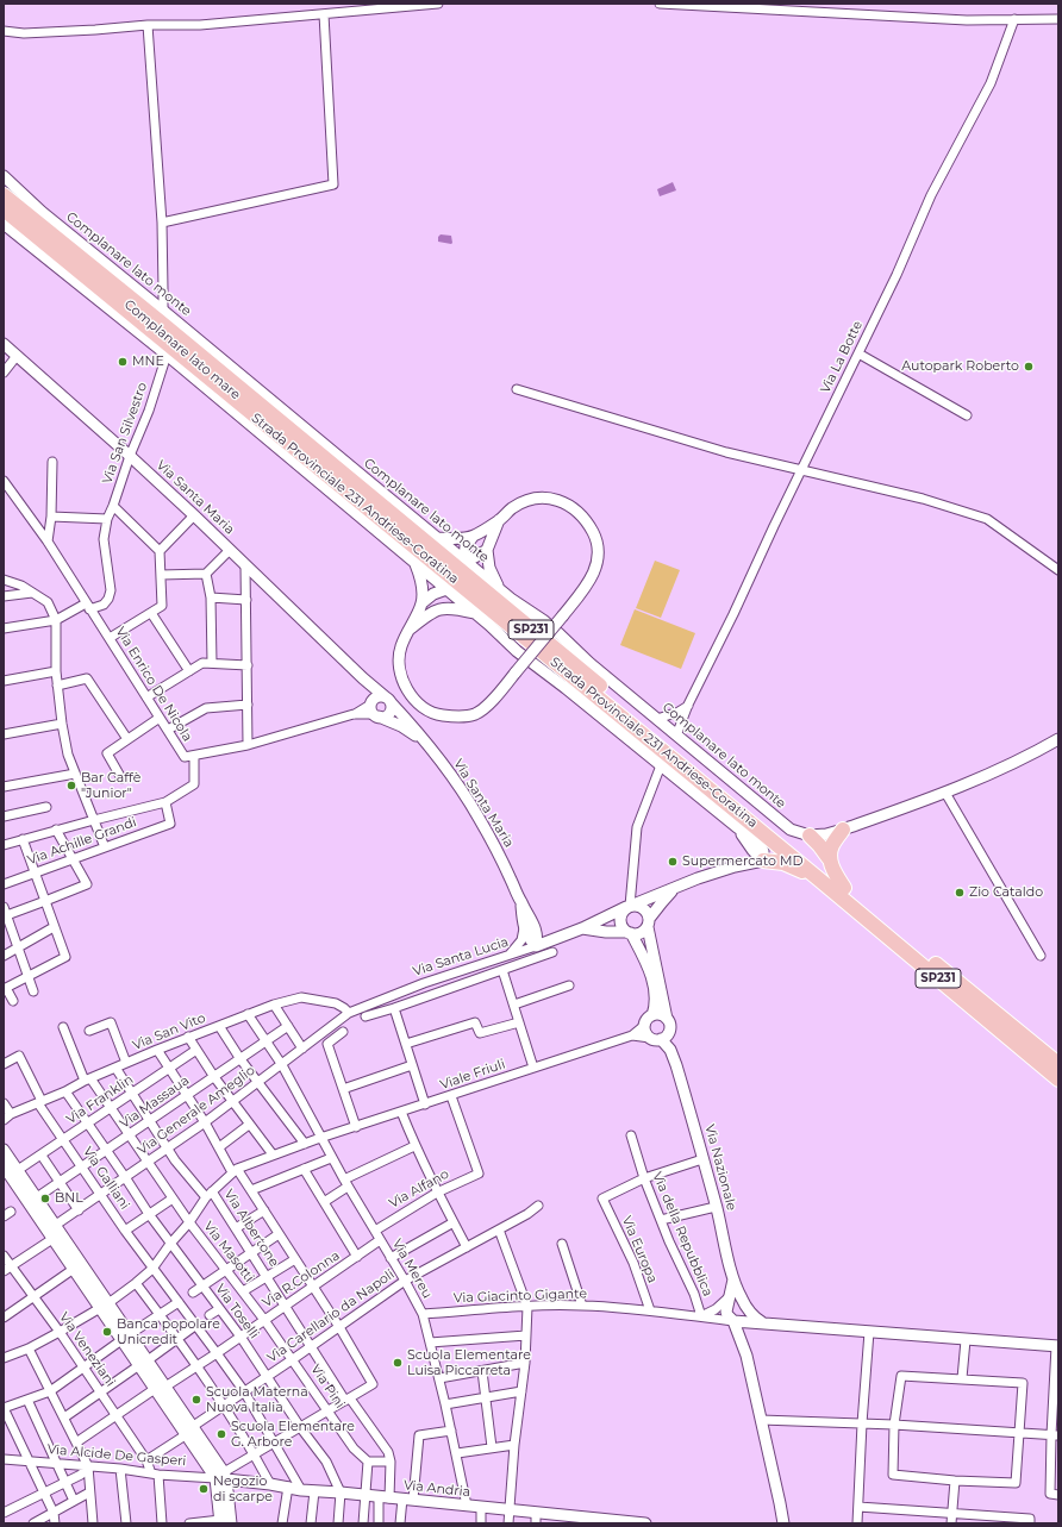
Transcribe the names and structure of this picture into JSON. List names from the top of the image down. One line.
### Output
{"streets":{"highway":["Strada Provinciale 231 Andriese-Coratina","SP231"],"street":["Complanare lato monte","Complanare lato mare","Via La Botte","Via San Silvestro","Via Santa Maria","Via Enrico De Nicola","Via Achille Grandi","Via Santa Lucia","Via San Vito","Viale Friuli","Via Franklin","Via Massaua","Via Generale Ameglio","Via Nazionale","Via Galliani","Via Alfano","Via Albertone","Via della Repubblica","Via Europa","Via Masotti","Via Mereu","Via R.Colonna","Via Giacinto Gigante","Via Toselli","Via Carellario da Napoli","Via Veneziani","Via Pini","Via Alcide De Gasperi","Via Andria"]},"crossings":[["Complanare lato monte","Via La Botte"],["Complanare lato mare","Via San Silvestro"],["Complanare lato mare","Via Santa Lucia"],["Via San Silvestro","Via Santa Maria"],["Via Santa Maria","Via Enrico De Nicola"],["Via Santa Maria","Via Santa Lucia"],["Via Santa Lucia","Via San Vito"],["Via Santa Lucia","Via Generale Ameglio"],["Via Santa Lucia","Via Nazionale"],["Via San Vito","Via Generale Ameglio"],["Via San Vito","Via Galliani"],["Via San Vito","Via Albertone"],["Via San Vito","Via Masotti"],["Via San Vito","Via Mereu"],["Via San Vito","Via Toselli"],["Viale Friuli","Via Nazionale"],["Viale Friuli","Via Alfano"],["Viale Friuli","Via Mereu"],["Via Franklin","Via Galliani"],["Via Franklin","Via Albertone"],["Via Franklin","Via Masotti"],["Via Franklin","Via Toselli"],["Via Massaua","Via Galliani"],["Via Massaua","Via Albertone"],["Via Massaua","Via Masotti"],["Via Massaua","Via Mereu"],["Via Massaua","Via Toselli"],["Via Generale Ameglio","Via Galliani"],["Via Generale Ameglio","Via Albertone"],["Via Generale Ameglio","Via Masotti"],["Via Generale Ameglio","Via Mereu"],["Via Generale Ameglio","Via Toselli"],["Via Nazionale","Via Giacinto Gigante"],["Via Galliani","Via R.Colonna"],["Via Galliani","Via Carellario da Napoli"],["Via Galliani","Via Andria"],["Via Alfano","Via Mereu"],["Via Albertone","Via R.Colonna"],["Via Albertone","Via Carellario da Napoli"],["Via Albertone","Via Andria"],["Via della Repubblica","Via Europa"],["Via della Repubblica","Via Giacinto Gigante"],["Via Europa","Via Giacinto Gigante"],["Via Masotti","Via R.Colonna"],["Via Masotti","Via Pini"],["Via Mereu","Via R.Colonna"],["Via Mereu","Via Giacinto Gigante"],["Via Mereu","Via Carellario da Napoli"],["Via Mereu","Via Andria"],["Via R.Colonna","Via Toselli"],["Via R.Colonna","Via Veneziani"],["Via R.Colonna","Via Pini"],["Via Toselli","Via Carellario da Napoli"],["Via Toselli","Via Andria"],["Via Carellario da Napoli","Via Veneziani"],["Via Carellario da Napoli","Via Pini"],["Via Veneziani","Via Alcide De Gasperi"],["Via Alcide De Gasperi","Via Andria"]],"places":["MNE","Autopark Roberto","Bar Caffè \"Junior\"","Supermercato MD","Zio Cataldo","BNL","Banca popolare Unicredit","Scuola Elementare Luisa Piccarreta","Scuola Materna Nuova Italia","Scuola Elementare G. Arbore","Negozio di scarpe"]}
